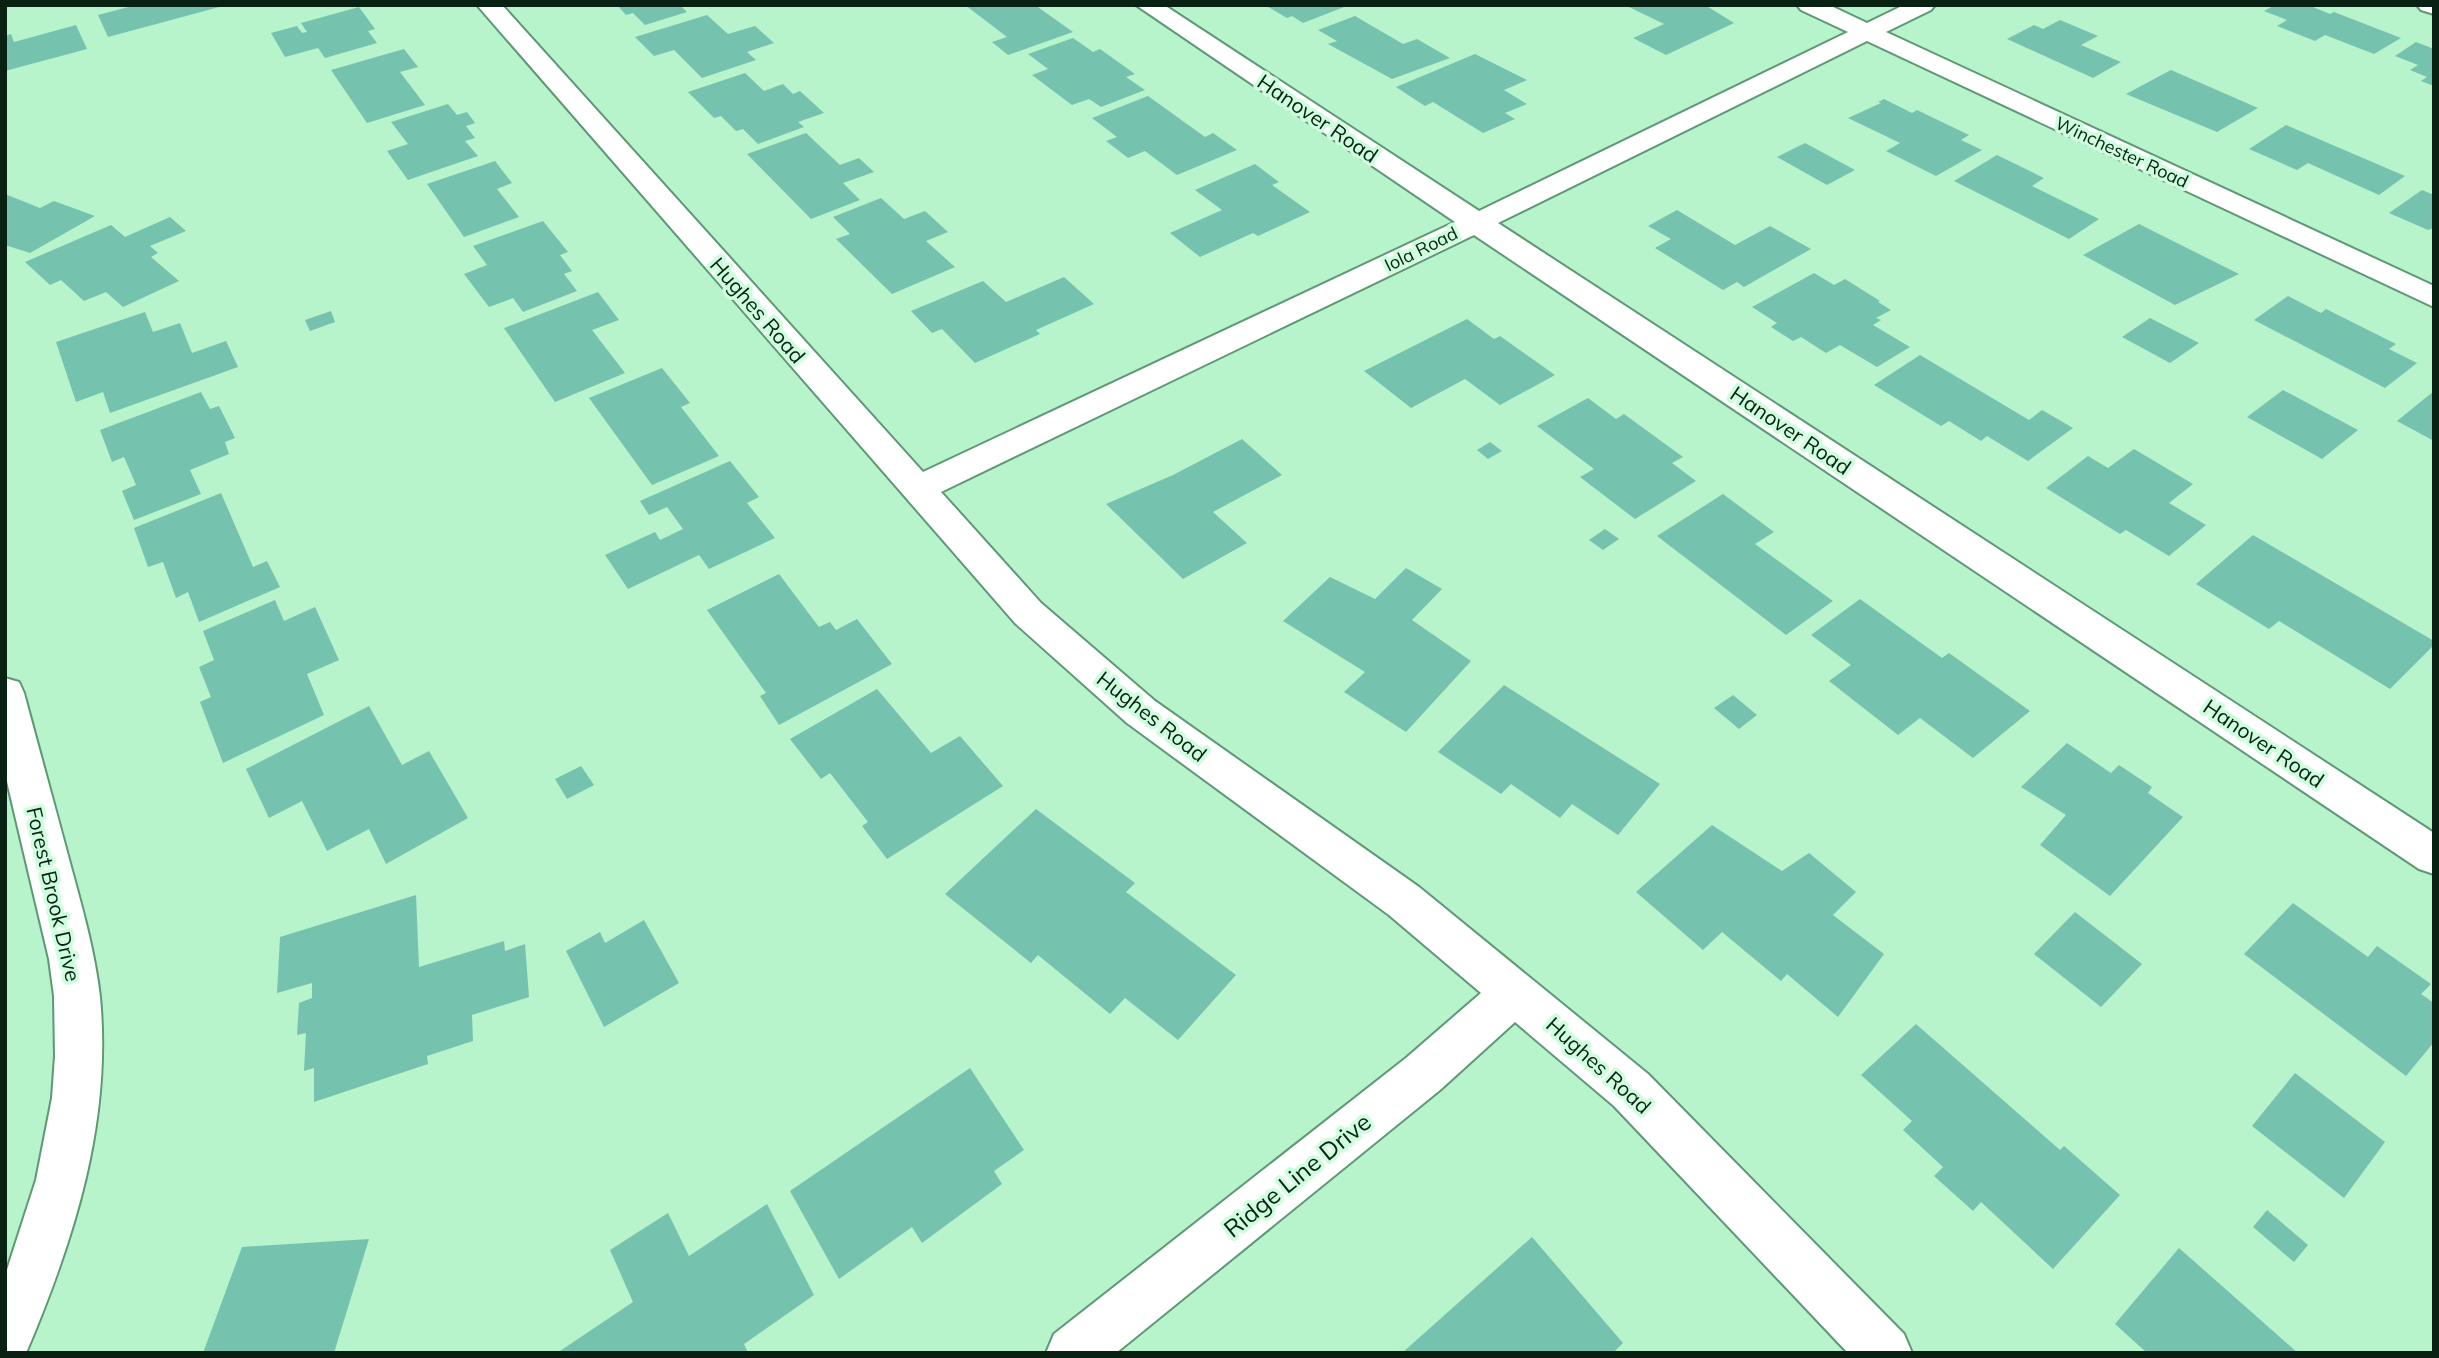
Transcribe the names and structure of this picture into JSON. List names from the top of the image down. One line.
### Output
{"streets":{"street":["Hanover Road","Winchester Road","Iola Road","Hughes Road","Forest Brook Drive","Ridge Line Drive"]},"crossings":[["Hanover Road","Iola Road"],["Winchester Road","Iola Road"],["Iola Road","Hughes Road"],["Hughes Road","Ridge Line Drive"]]}
